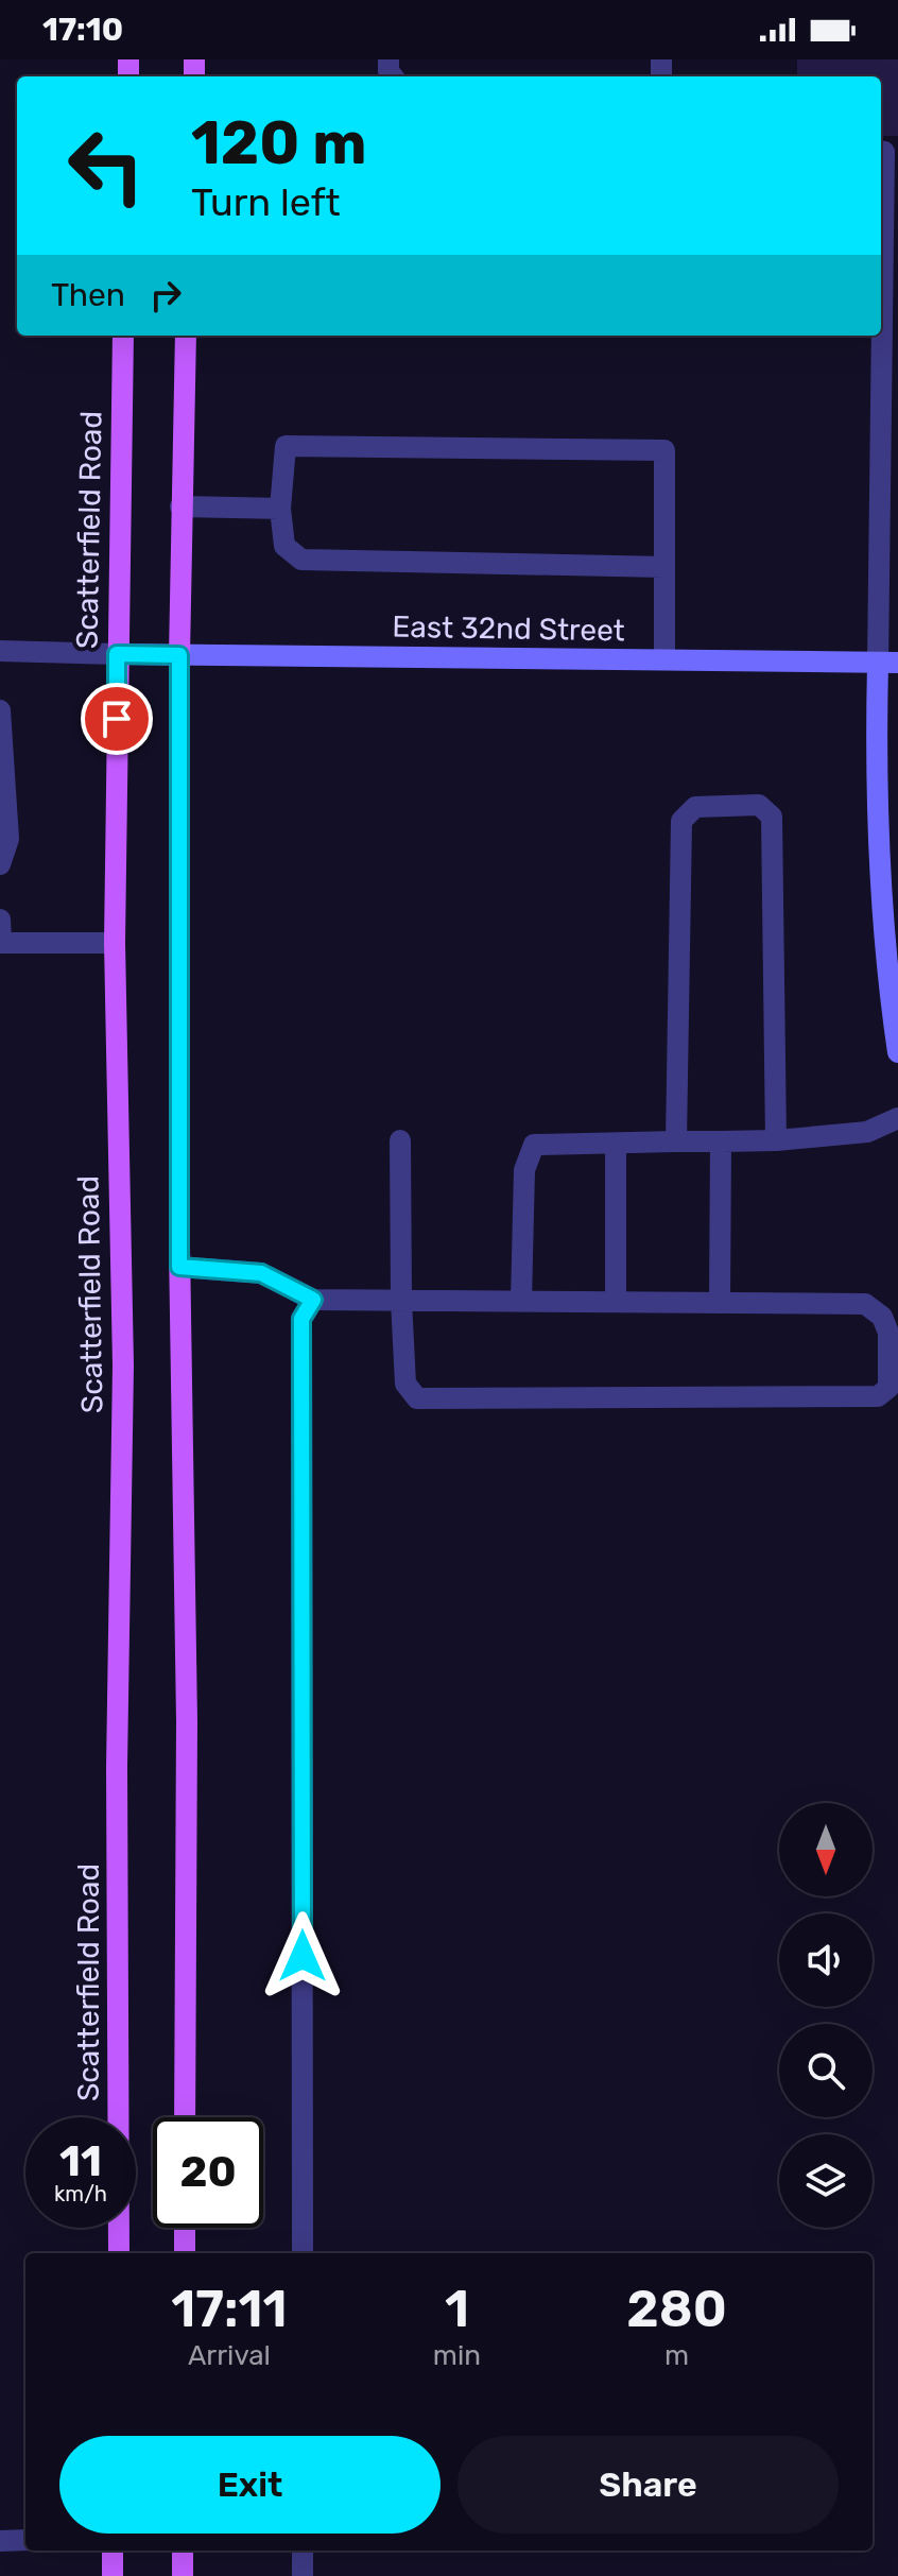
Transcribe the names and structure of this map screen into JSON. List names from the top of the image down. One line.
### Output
{"streets":{"main road":["Scatterfield Road"],"street":["East 32nd Street"]},"crossings":[["Scatterfield Road","East 32nd Street"]],"north":"bottom","page":{"status":"17:10","turn":["120 m","Turn left"],"then":"Then","speed":"11 km/h","limit":"20","eta":["17:11","Arrival","1","min","280","m"],"buttons":["Exit","Share"]}}
